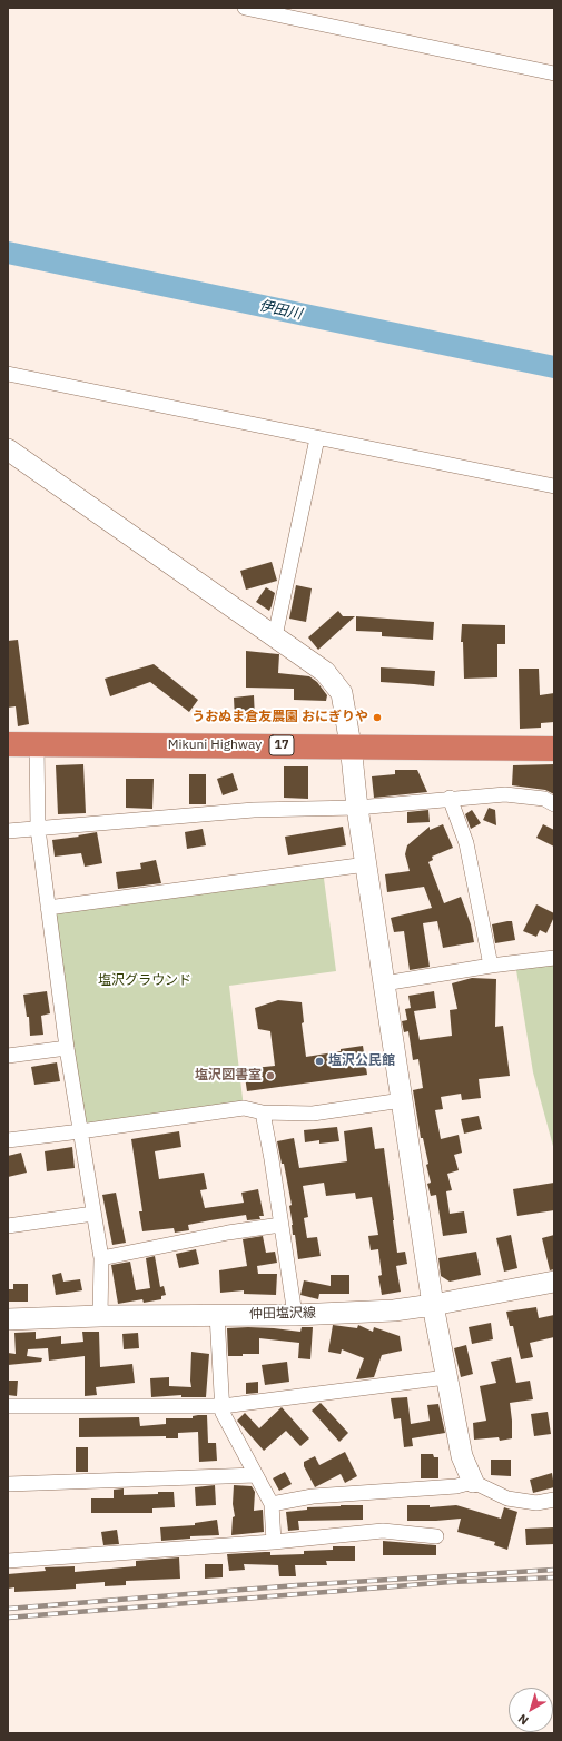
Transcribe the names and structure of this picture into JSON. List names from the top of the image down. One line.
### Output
{"streets":{"highway":["Mikuni Highway","17"],"street":["仲田塩沢線"]},"water":["伊田川"],"parks":["塩沢グラウンド"],"places":["うおぬま倉友農園 おにぎりや","塩沢公民館","塩沢図書室"],"north":"bottom left"}
